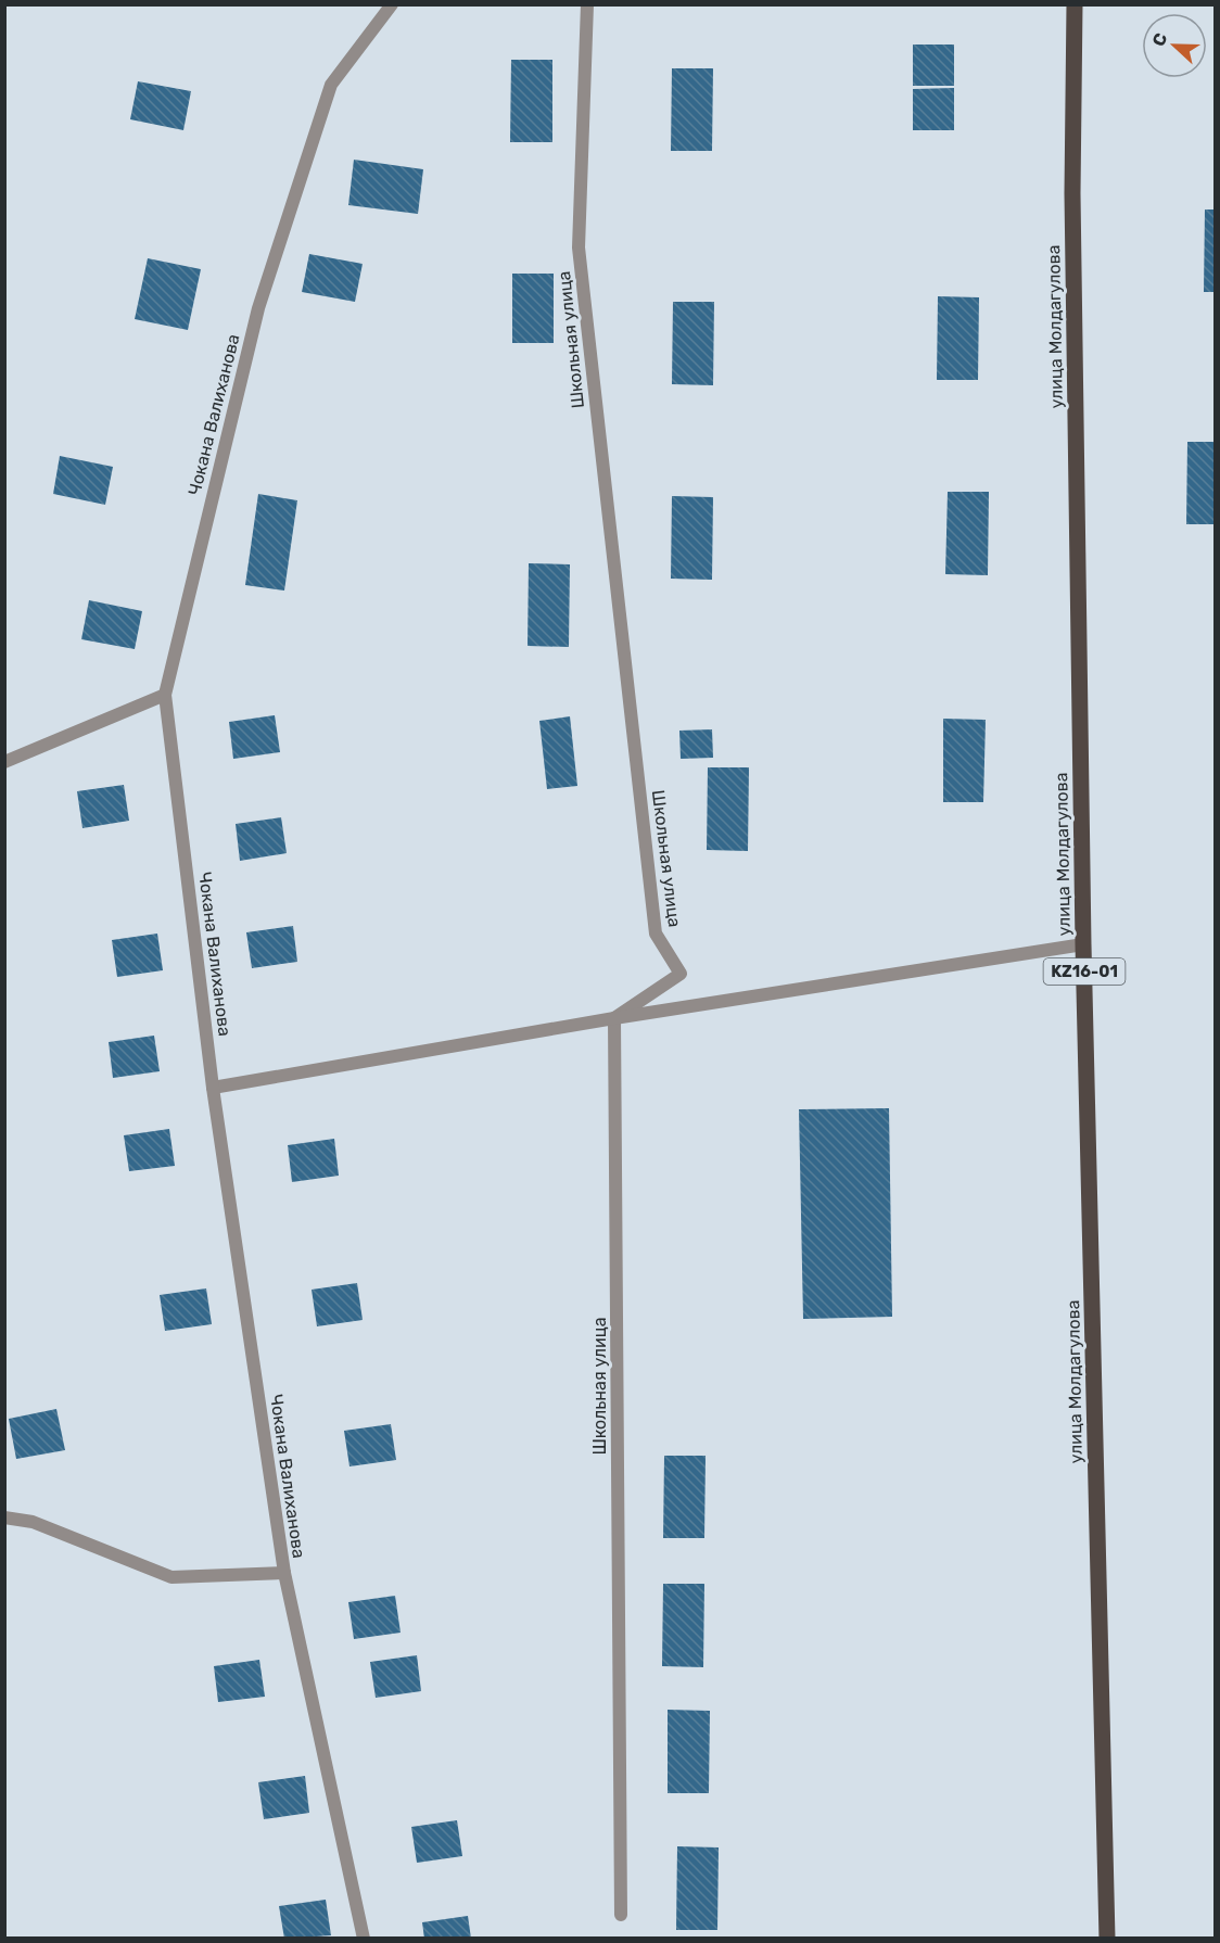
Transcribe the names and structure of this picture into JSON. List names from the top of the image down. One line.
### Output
{"streets":{"main road":["улица Молдагулова","KZ16-01"],"street":["Школьная улица","Чокана Валиханова"]},"north":"left"}
